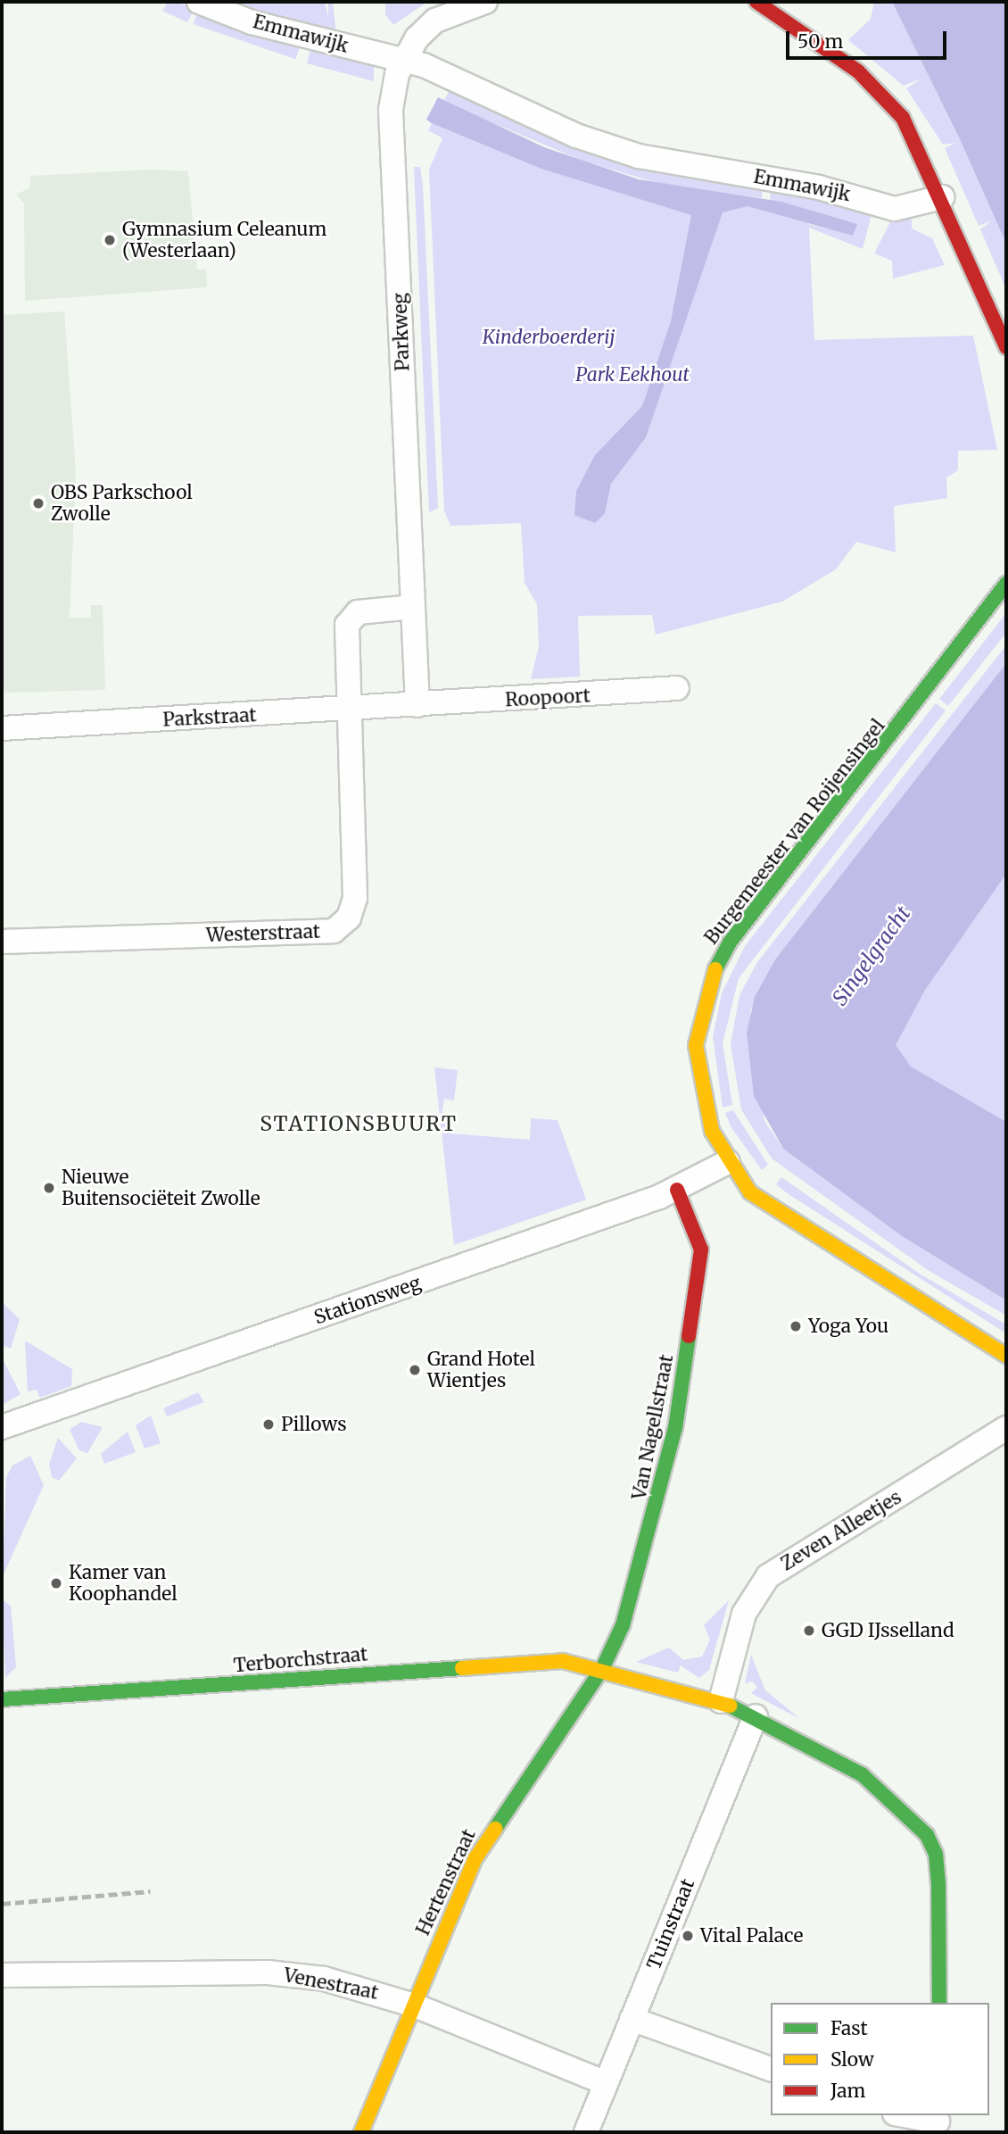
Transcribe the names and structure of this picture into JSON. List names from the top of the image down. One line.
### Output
{"streets":{"street":["Emmawijk","Parkweg","Roopoort","Parkstraat","Burgemeester van Roijensingel","Westerstraat","Stationsweg","Van Nagellstraat","Zeven Alleetjes","Terborchstraat","Hertenstraat","Tuinstraat","Venestraat"]},"crossings":[["Emmawijk","Parkweg"],["Parkweg","Roopoort"],["Parkweg","Parkstraat"],["Roopoort","Parkstraat"],["Parkstraat","Westerstraat"],["Burgemeester van Roijensingel","Stationsweg"],["Stationsweg","Van Nagellstraat"],["Van Nagellstraat","Terborchstraat"],["Van Nagellstraat","Hertenstraat"],["Terborchstraat","Hertenstraat"],["Hertenstraat","Venestraat"],["Tuinstraat","Venestraat"]],"districts":["STATIONSBUURT"],"water":["Singelgracht"],"parks":["Kinderboerderij","Park Eekhout"],"places":["Gymnasium Celeanum (Westerlaan)","OBS Parkschool Zwolle","Nieuwe Buitensociëteit Zwolle","Yoga You","Grand Hotel Wientjes","Pillows","Kamer van Koophandel","GGD IJsselland","Vital Palace"],"legend":["Fast","Slow","Jam"],"scale_bar":"50 m"}
